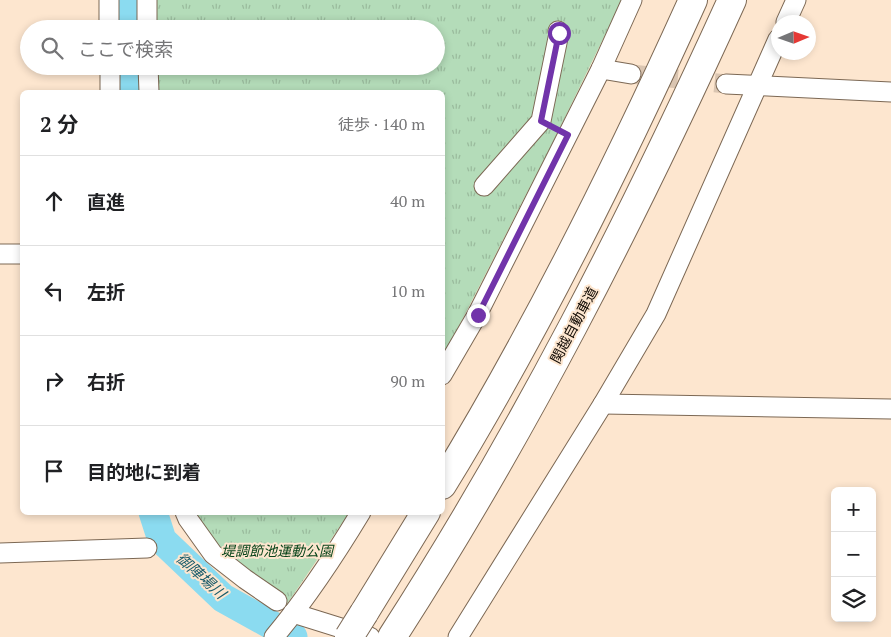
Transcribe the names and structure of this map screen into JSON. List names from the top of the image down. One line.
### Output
{"streets":{"highway":["関越自動車道"]},"water":["御陣場川"],"parks":["堤調節池運動公園"],"north":"right","page":{"search":"ここで検索","heading":["2 分","徒歩 · 140 m"],"list":[["直進","40 m"],["左折","10 m"],["右折","90 m"],"目的地に到着"],"map_buttons":["+","−"]}}
